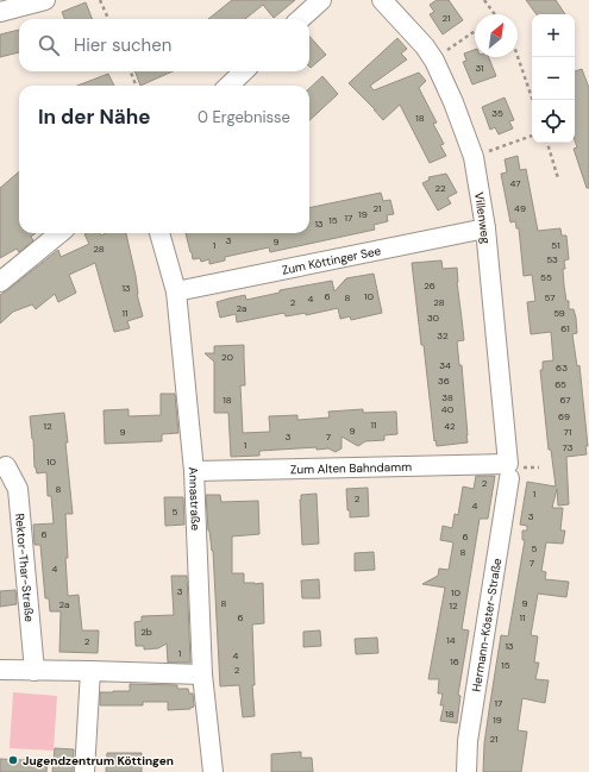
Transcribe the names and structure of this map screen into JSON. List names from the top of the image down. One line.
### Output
{"streets":{"street":["Villenweg","Zum Köttinger See","Zum Alten Bahndamm","Annastraße","Rektor-Thar-Straße","Hermann-Köster-Straße"]},"crossings":[["Villenweg","Zum Köttinger See"],["Villenweg","Zum Alten Bahndamm"],["Villenweg","Hermann-Köster-Straße"],["Zum Köttinger See","Annastraße"],["Zum Alten Bahndamm","Annastraße"],["Zum Alten Bahndamm","Hermann-Köster-Straße"]],"places":["Jugendzentrum Köttingen"],"house_numbers":["21","31","35","18","47","22","21","49","19","17","15","13","3","9","1","51","28","53","55","26","13","6","10","8","57","4","2","28","2a","11","59","30","61","32","20","34","63","36","65","38","18","67","40","69","11","12","42","9","9","71","3","7","1","73","10","2","8","1","2","4","5","3","6","6","5","8","7","4","3","10","8","9","2a","12","6","11","2b","14","2","13","1","4","16","15","2","17","18","19","21"],"north":"top right","page":{"map_buttons":["+","−"],"search":"Hier suchen","heading":["In der Nähe","0 Ergebnisse"]}}
